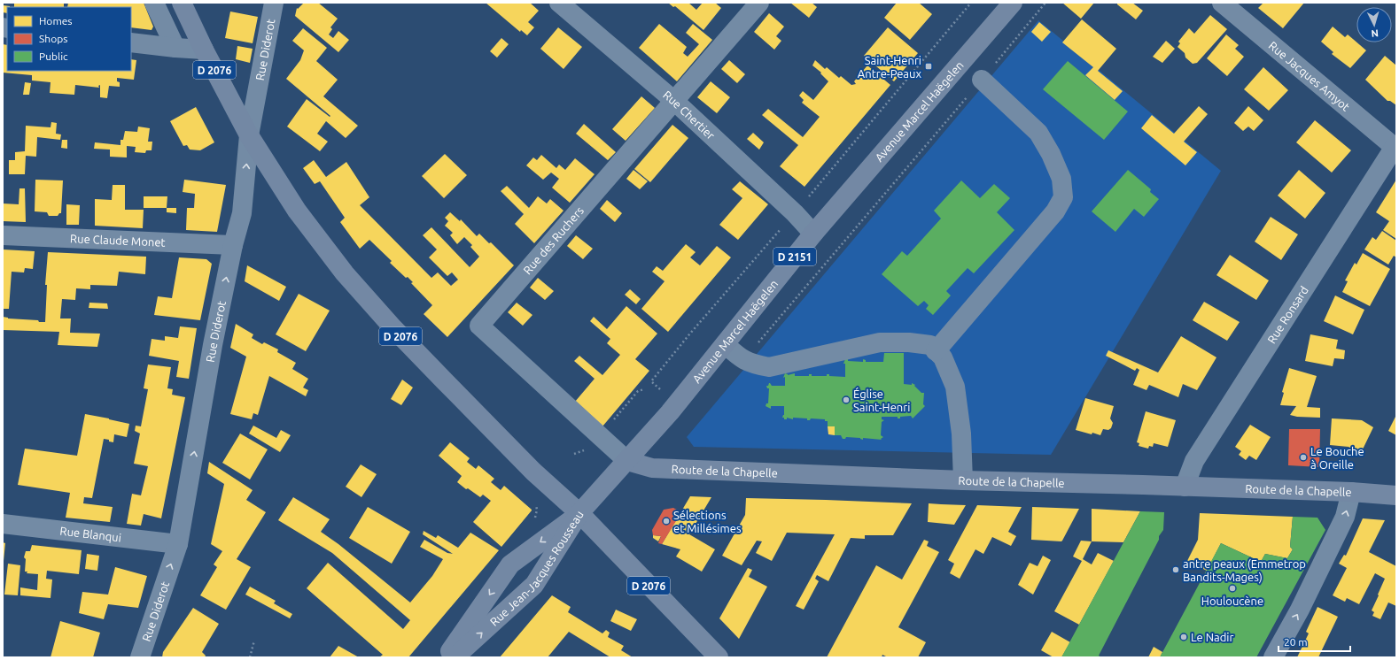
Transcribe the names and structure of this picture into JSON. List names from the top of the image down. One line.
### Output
{"streets":{"main road":["D 2076","Avenue Marcel Haëgelen","D 2151","Route de la Chapelle","Rue Jean-Jacques Rousseau"],"street":["Rue Diderot","Rue Jacques Amyot","Rue Chertier","Rue Claude Monet","Rue des Ruchers","Rue Ronsard","Rue Blanqui"]},"crossings":[["Rue Diderot","D 2076"],["Rue Diderot","Rue Claude Monet"],["Rue Diderot","Rue Blanqui"],["D 2076","Avenue Marcel Haëgelen"],["D 2076","Rue Jean-Jacques Rousseau"],["Rue Jacques Amyot","Rue Ronsard"],["Avenue Marcel Haëgelen","Rue Chertier"],["Avenue Marcel Haëgelen","Rue des Ruchers"],["Avenue Marcel Haëgelen","Route de la Chapelle"],["Avenue Marcel Haëgelen","Rue Jean-Jacques Rousseau"],["Rue Chertier","Rue des Ruchers"],["Rue des Ruchers","Route de la Chapelle"],["Rue Ronsard","Route de la Chapelle"]],"one_way":["Rue Diderot"],"places":{"transit":["Saint-Henri Antre-Peaux"],"other":["Église Saint-Henri","Le Bouche à Oreille","Sélections et Millésimes","antre peaux (Emmetrop Bandits-Mages)","Houloucène","Le Nadir"]},"legend":["Homes","Shops","Public"],"scale_bar":"20 m","north":"bottom"}
